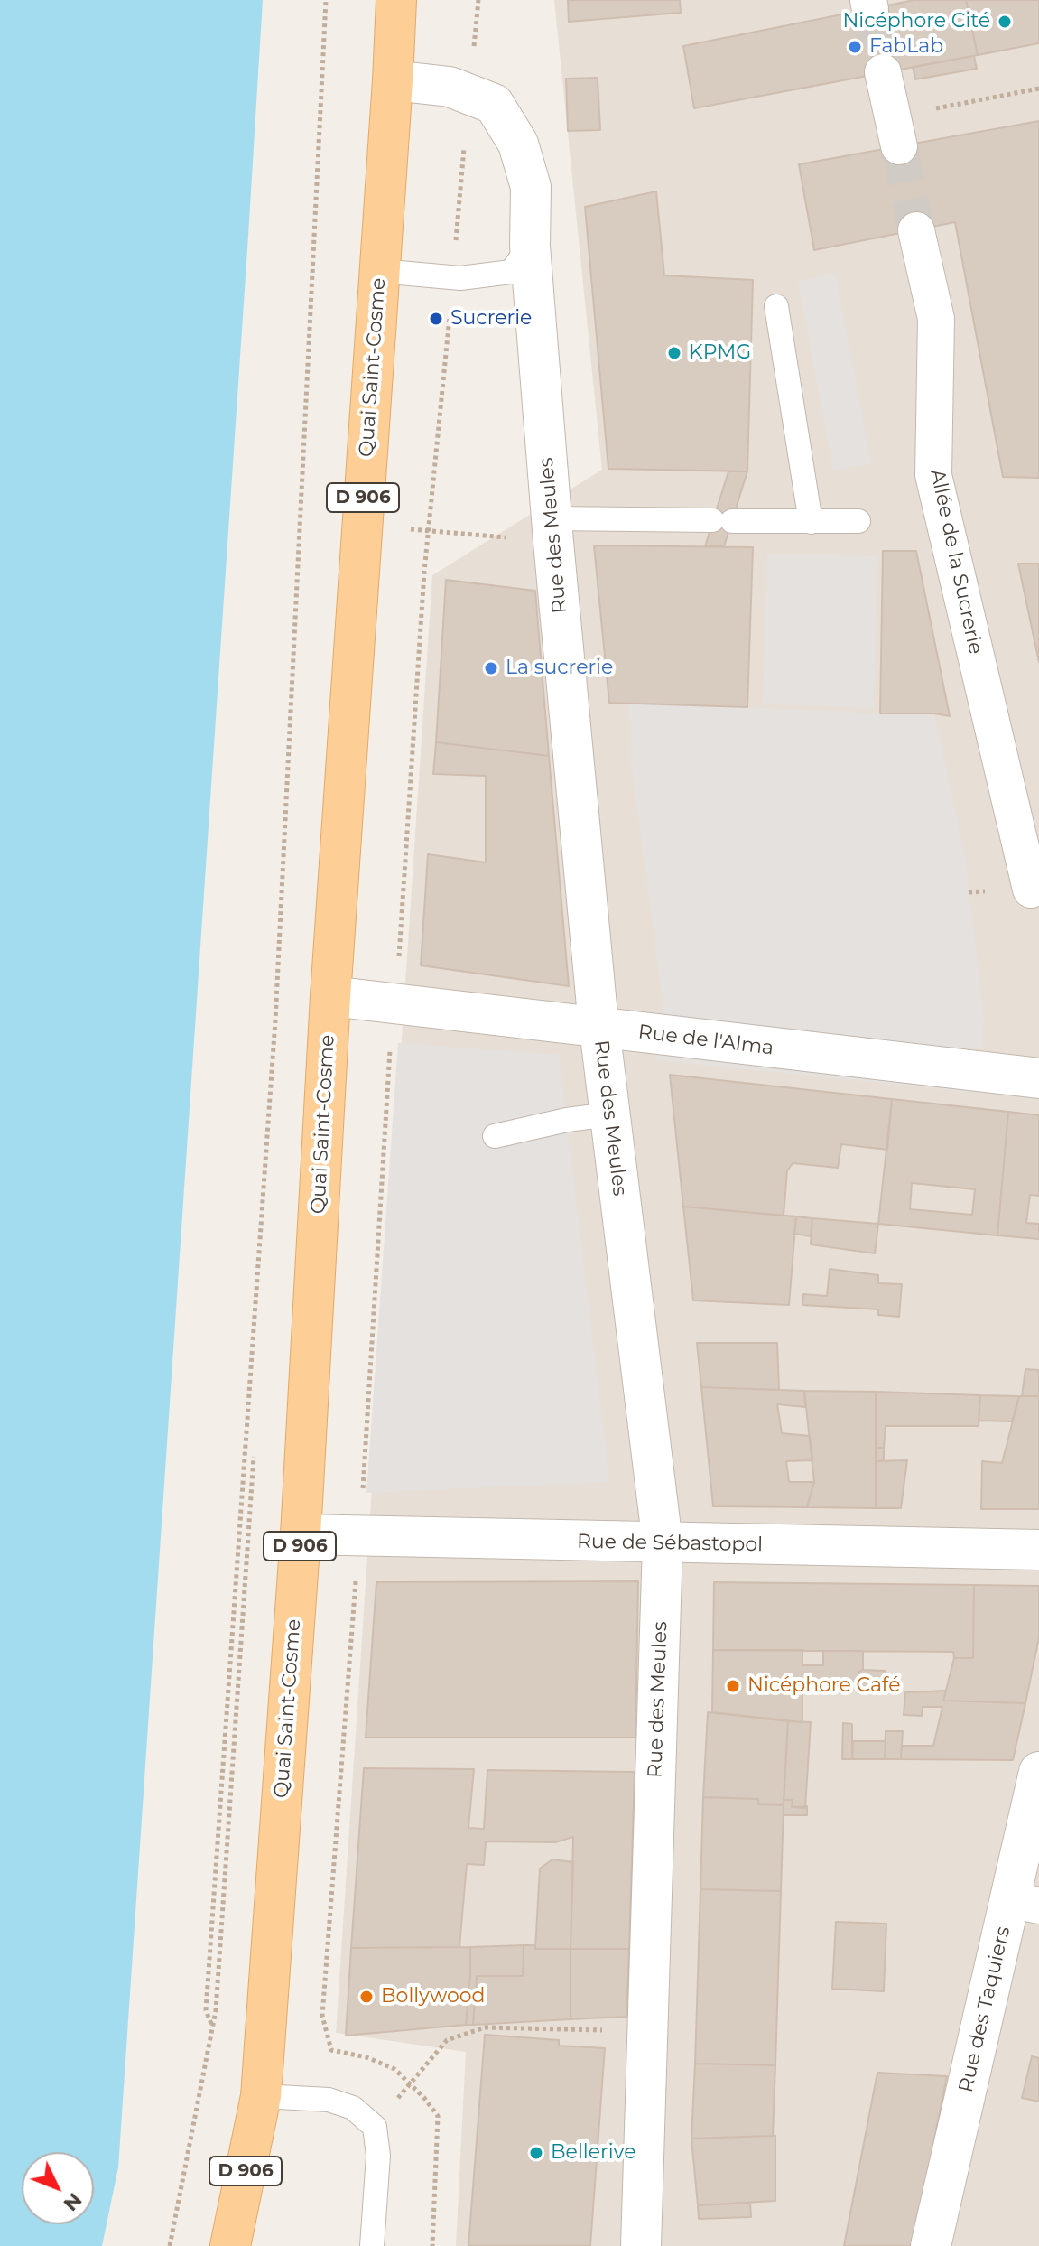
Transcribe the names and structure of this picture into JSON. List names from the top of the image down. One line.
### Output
{"streets":{"main road":["Quai Saint-Cosme","D 906"],"street":["Rue des Meules","Allée de la Sucrerie","Rue de l'Alma","Rue de Sébastopol","Rue des Taquiers"]},"crossings":[["Quai Saint-Cosme","D 906"],["Quai Saint-Cosme","Rue des Meules"],["Quai Saint-Cosme","Rue de l'Alma"],["Quai Saint-Cosme","Rue de Sébastopol"],["Rue des Meules","Rue de l'Alma"],["Rue des Meules","Rue de Sébastopol"]],"places":["Nicéphore Cité","FabLab","Sucrerie","KPMG","La sucrerie","Nicéphore Café","Bollywood","Bellerive"],"north":"bottom right"}
